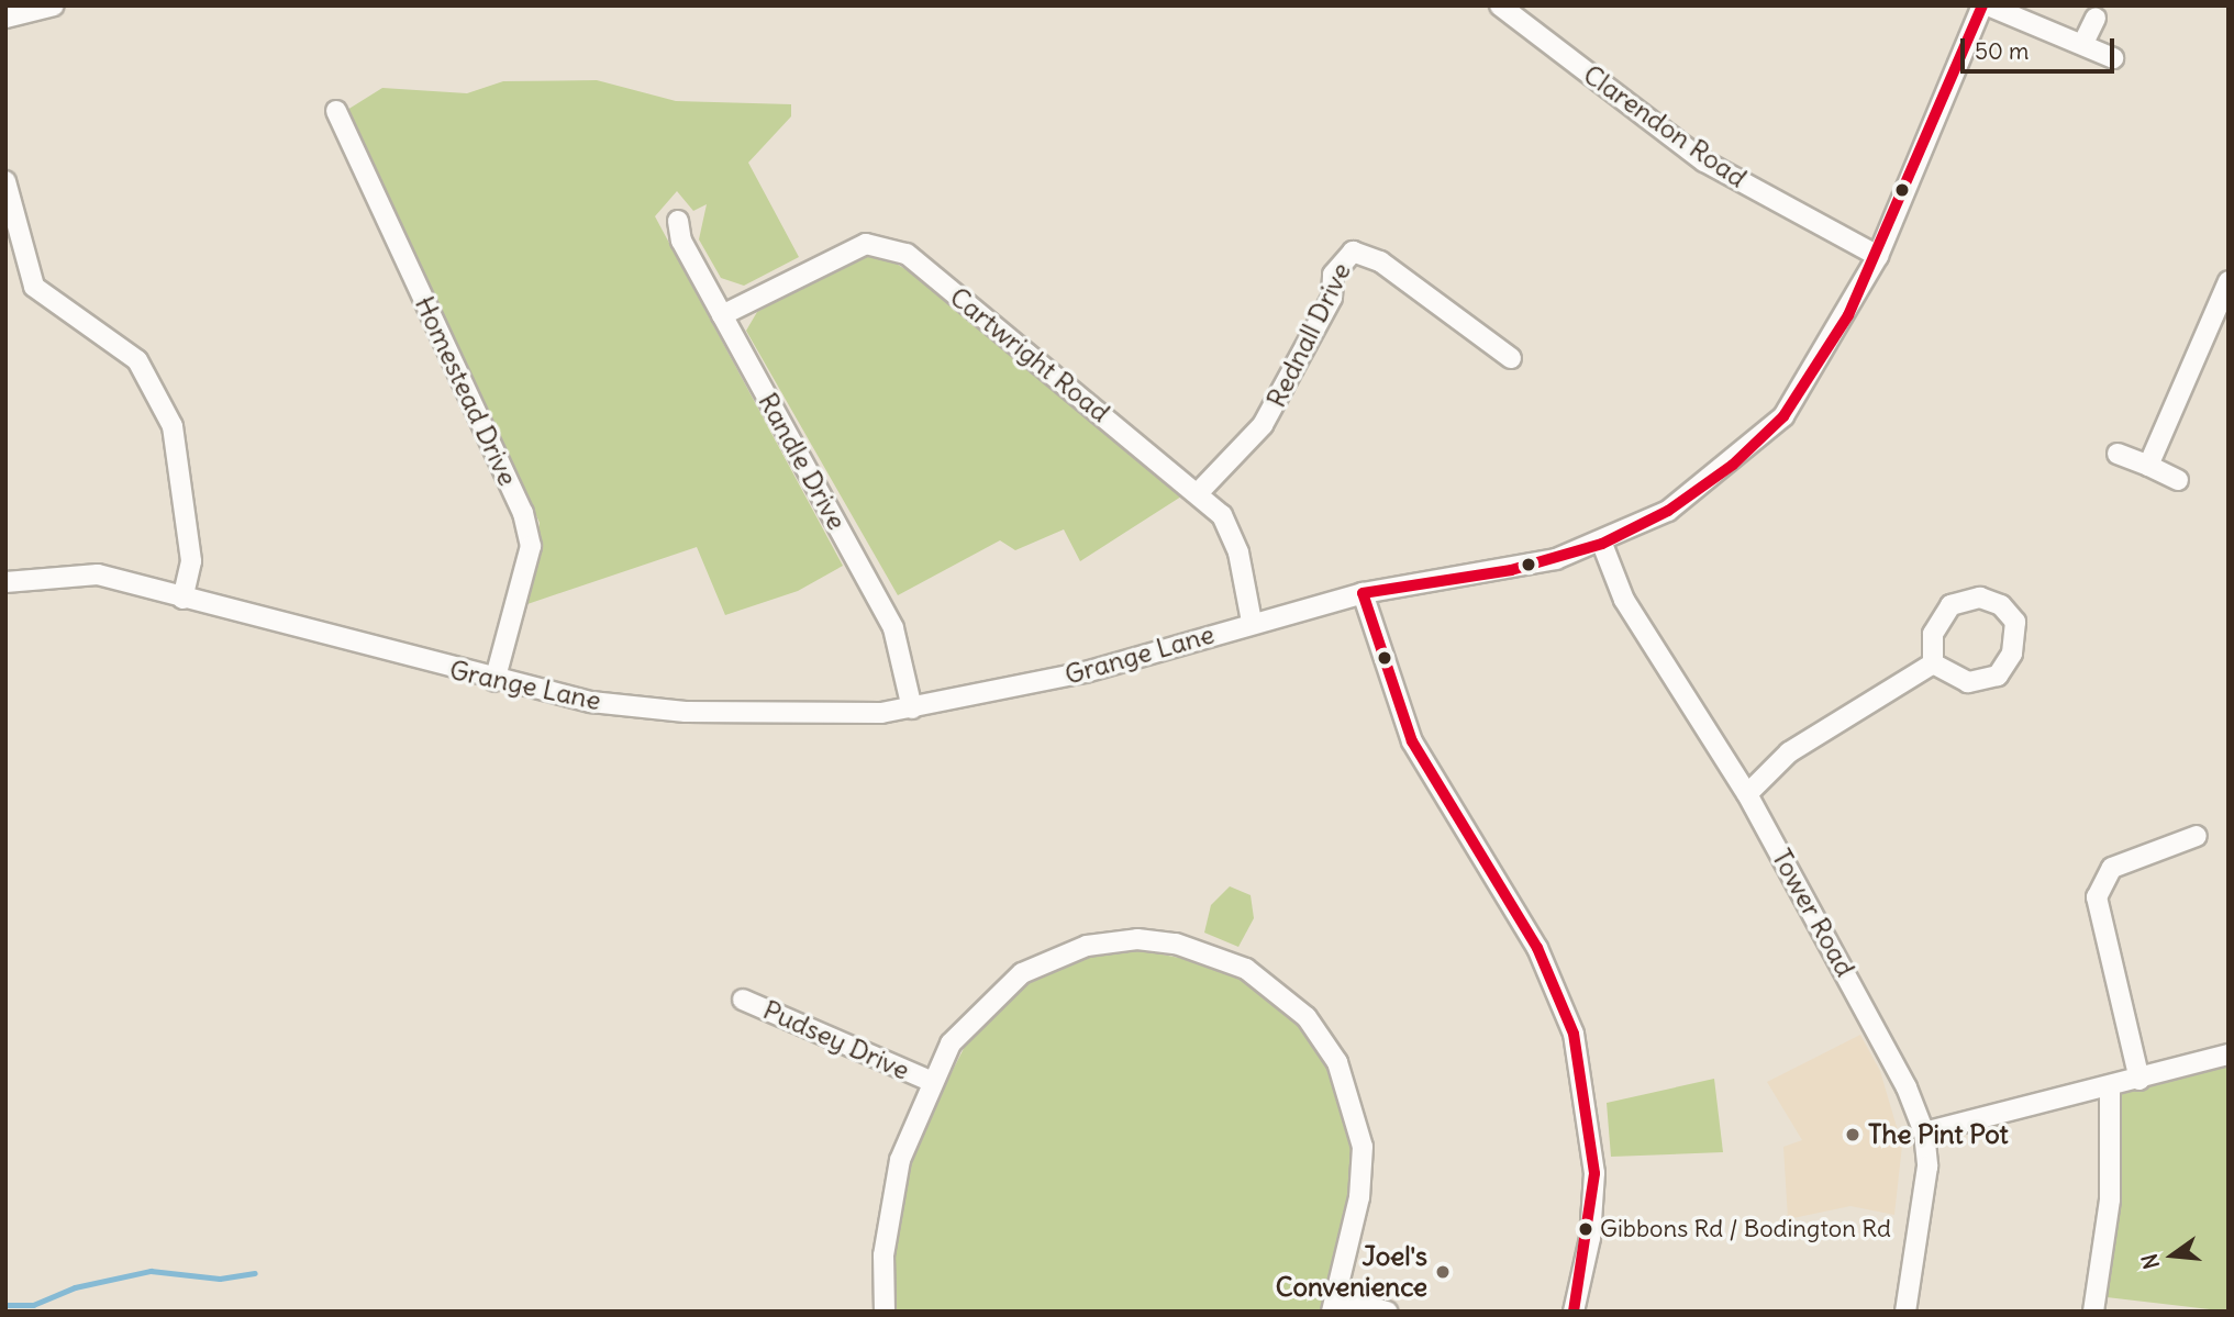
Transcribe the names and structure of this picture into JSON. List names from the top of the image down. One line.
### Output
{"streets":{"street":["Clarendon Road","Rednall Drive","Cartwright Road","Homestead Drive","Randle Drive","Grange Lane","Tower Road","Pudsey Drive"]},"crossings":[["Clarendon Road","Grange Lane"],["Rednall Drive","Cartwright Road"],["Cartwright Road","Randle Drive"],["Cartwright Road","Grange Lane"],["Homestead Drive","Grange Lane"],["Randle Drive","Grange Lane"],["Grange Lane","Tower Road"]],"places":["The Pint Pot","Gibbons Rd / Bodington Rd","Joel's Convenience"],"scale_bar":"50 m","north":"left"}
